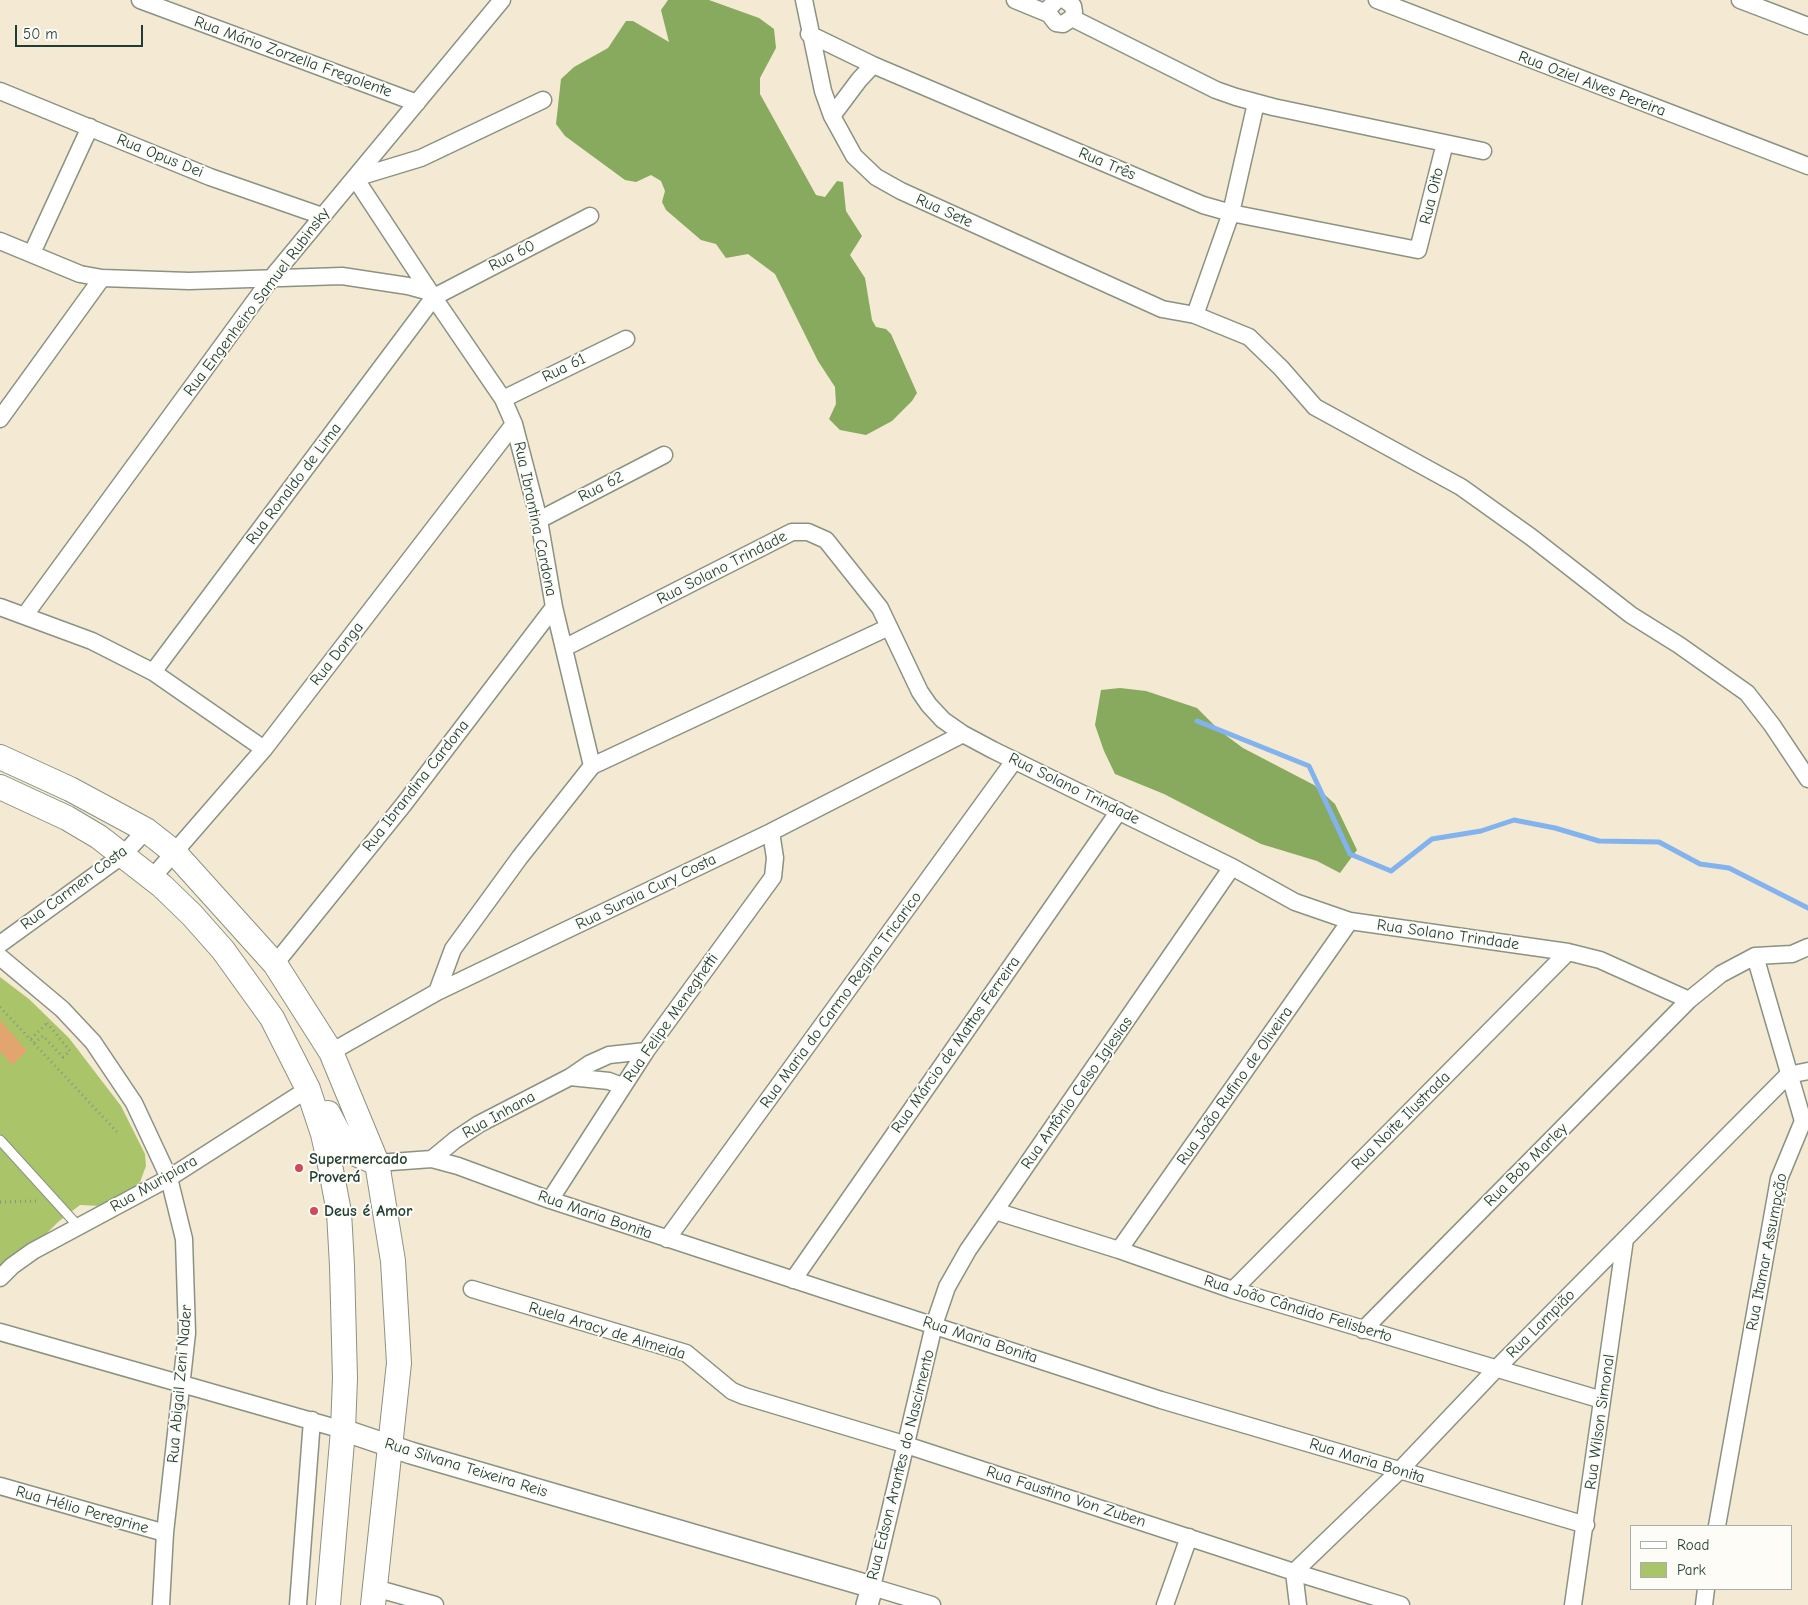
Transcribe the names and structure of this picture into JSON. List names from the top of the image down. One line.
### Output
{"streets":{"street":["Rua Mário Zorzella Fregolente","Rua Oziel Alves Pereira","Rua Opus Dei","Rua Três","Rua Oito","Rua Sete","Rua 60","Rua Engenheiro Samuel Rubinsky","Rua 61","Rua Ronaldo de Lima","Rua 62","Rua Ibrantina Cardona","Rua Solano Trindade","Rua Donga","Rua Ibrandina Cardona","Rua Carmen Costa","Rua Suraia Cury Costa","Rua Maria do Carmo Regina Tricarico","Rua Felipe Meneghetti","Rua Márcio de Mattos Ferreira","Rua João Rufino de Oliveira","Rua Antônio Celso Iglesias","Rua Inhana","Rua Noite Ilustrada","Rua Bob Marley","Rua Muripiara","Rua Maria Bonita","Rua Itamar Assumpção","Rua João Cândido Felisberto","Rua Lampião","Ruela Aracy de Almeida","Rua Abigail Zeni Nader","Rua Wilson Simonal","Rua Edson Arantes do Nascimento","Rua Silvana Teixeira Reis","Rua Faustino Von Zuben","Rua Hélio Peregrine"]},"crossings":[["Rua Mário Zorzella Fregolente","Rua Engenheiro Samuel Rubinsky"],["Rua Opus Dei","Rua Engenheiro Samuel Rubinsky"],["Rua Três","Rua Oito"],["Rua Três","Rua Sete"],["Rua 60","Rua Ronaldo de Lima"],["Rua 60","Rua Ibrantina Cardona"],["Rua Engenheiro Samuel Rubinsky","Rua Ibrantina Cardona"],["Rua 61","Rua Ibrantina Cardona"],["Rua Ronaldo de Lima","Rua Ibrantina Cardona"],["Rua 62","Rua Ibrantina Cardona"],["Rua Ibrantina Cardona","Rua Solano Trindade"],["Rua Ibrantina Cardona","Rua Donga"],["Rua Ibrantina Cardona","Rua Ibrandina Cardona"],["Rua Solano Trindade","Rua Suraia Cury Costa"],["Rua Solano Trindade","Rua Maria do Carmo Regina Tricarico"],["Rua Solano Trindade","Rua Márcio de Mattos Ferreira"],["Rua Solano Trindade","Rua João Rufino de Oliveira"],["Rua Solano Trindade","Rua Antônio Celso Iglesias"],["Rua Solano Trindade","Rua Noite Ilustrada"],["Rua Solano Trindade","Rua Bob Marley"],["Rua Suraia Cury Costa","Rua Felipe Meneghetti"],["Rua Maria do Carmo Regina Tricarico","Rua Maria Bonita"],["Rua Felipe Meneghetti","Rua Inhana"],["Rua Felipe Meneghetti","Rua Maria Bonita"],["Rua Márcio de Mattos Ferreira","Rua Maria Bonita"],["Rua João Rufino de Oliveira","Rua João Cândido Felisberto"],["Rua Antônio Celso Iglesias","Rua Maria Bonita"],["Rua Antônio Celso Iglesias","Rua João Cândido Felisberto"],["Rua Antônio Celso Iglesias","Rua Edson Arantes do Nascimento"],["Rua Inhana","Rua Maria Bonita"],["Rua Noite Ilustrada","Rua João Cândido Felisberto"],["Rua Bob Marley","Rua Itamar Assumpção"],["Rua Bob Marley","Rua João Cândido Felisberto"],["Rua Muripiara","Rua Abigail Zeni Nader"],["Rua Maria Bonita","Rua Lampião"],["Rua Maria Bonita","Rua Wilson Simonal"],["Rua Maria Bonita","Rua Edson Arantes do Nascimento"],["Rua Itamar Assumpção","Rua Lampião"],["Rua João Cândido Felisberto","Rua Lampião"],["Rua João Cândido Felisberto","Rua Wilson Simonal"],["Rua Lampião","Rua Wilson Simonal"],["Rua Lampião","Rua Faustino Von Zuben"],["Ruela Aracy de Almeida","Rua Faustino Von Zuben"],["Rua Abigail Zeni Nader","Rua Silvana Teixeira Reis"],["Rua Abigail Zeni Nader","Rua Hélio Peregrine"],["Rua Edson Arantes do Nascimento","Rua Silvana Teixeira Reis"],["Rua Edson Arantes do Nascimento","Rua Faustino Von Zuben"]],"places":["Supermercado Proverá","Deus é Amor"],"legend":["Road","Park"],"scale_bar":"50 m"}
